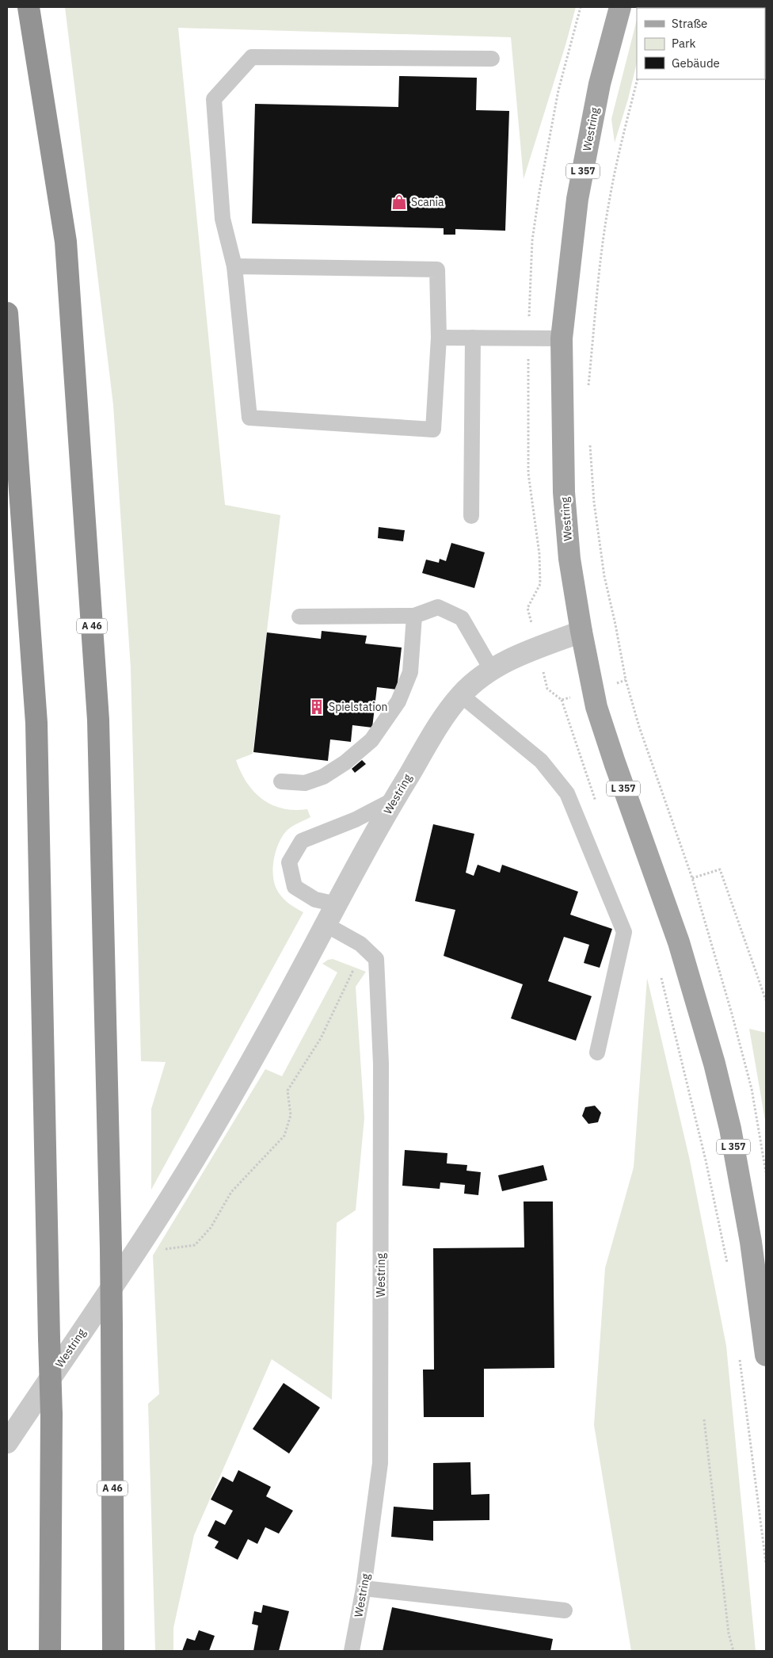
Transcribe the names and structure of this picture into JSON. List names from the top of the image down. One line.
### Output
{"streets":{"highway":["A 46"],"main road":["Westring","L 357"]},"crossings":[["Westring","L 357"]],"places":{"shop":["Scania"],"building":["Spielstation"]},"legend":["Straße","Park","Gebäude"]}
